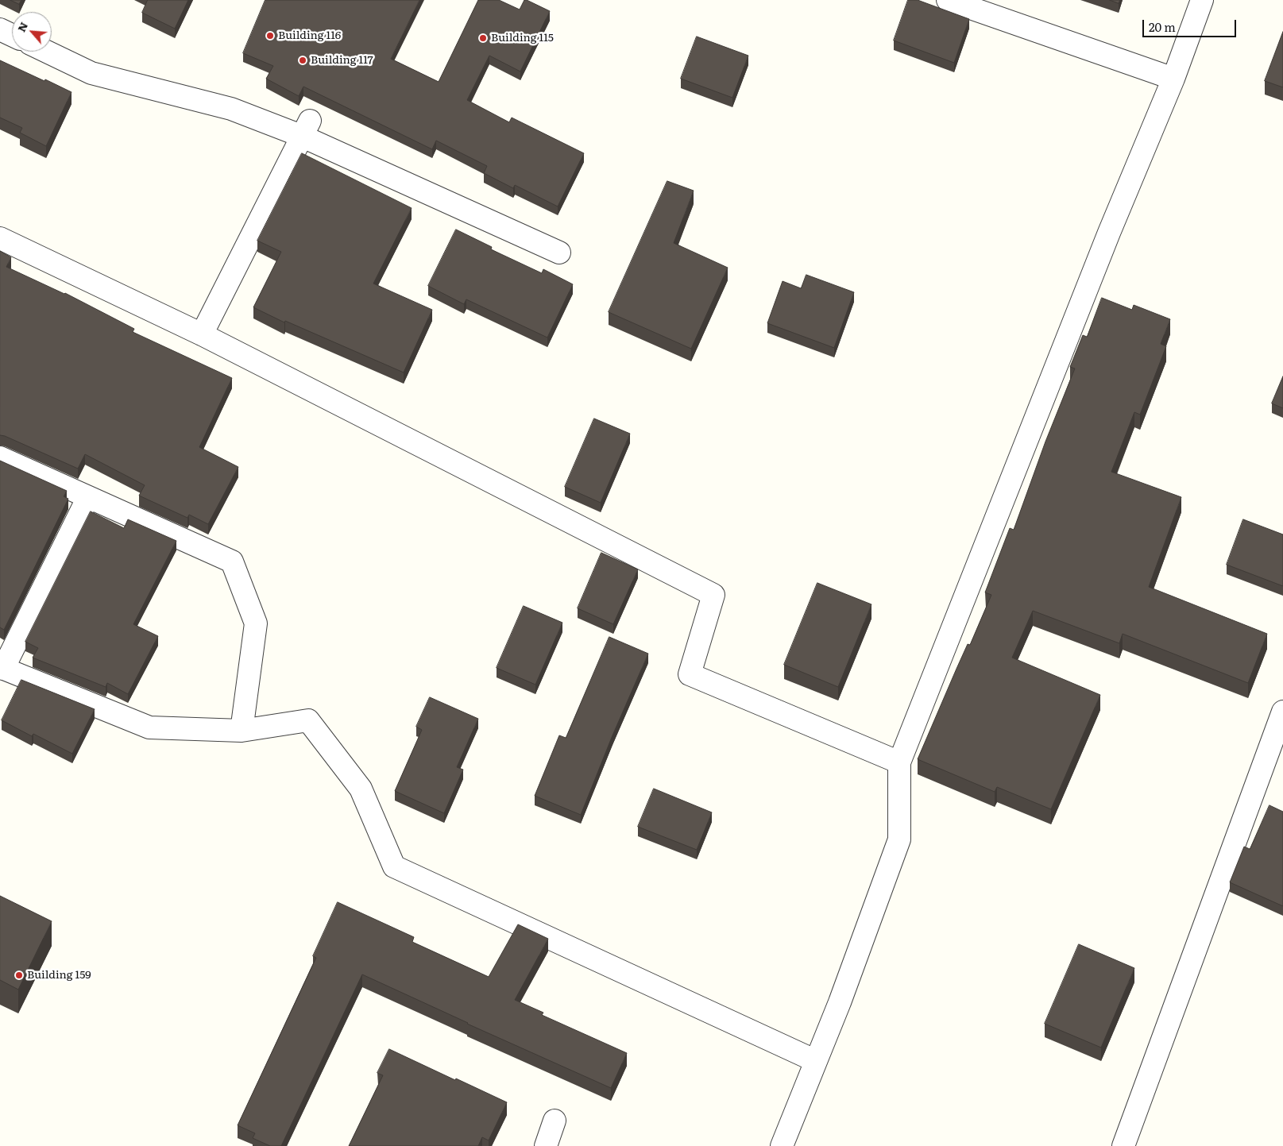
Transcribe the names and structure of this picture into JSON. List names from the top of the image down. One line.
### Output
{"places":["Building 116","Building 115","Building 117","Building 159"],"scale_bar":"20 m","north":"top left"}
